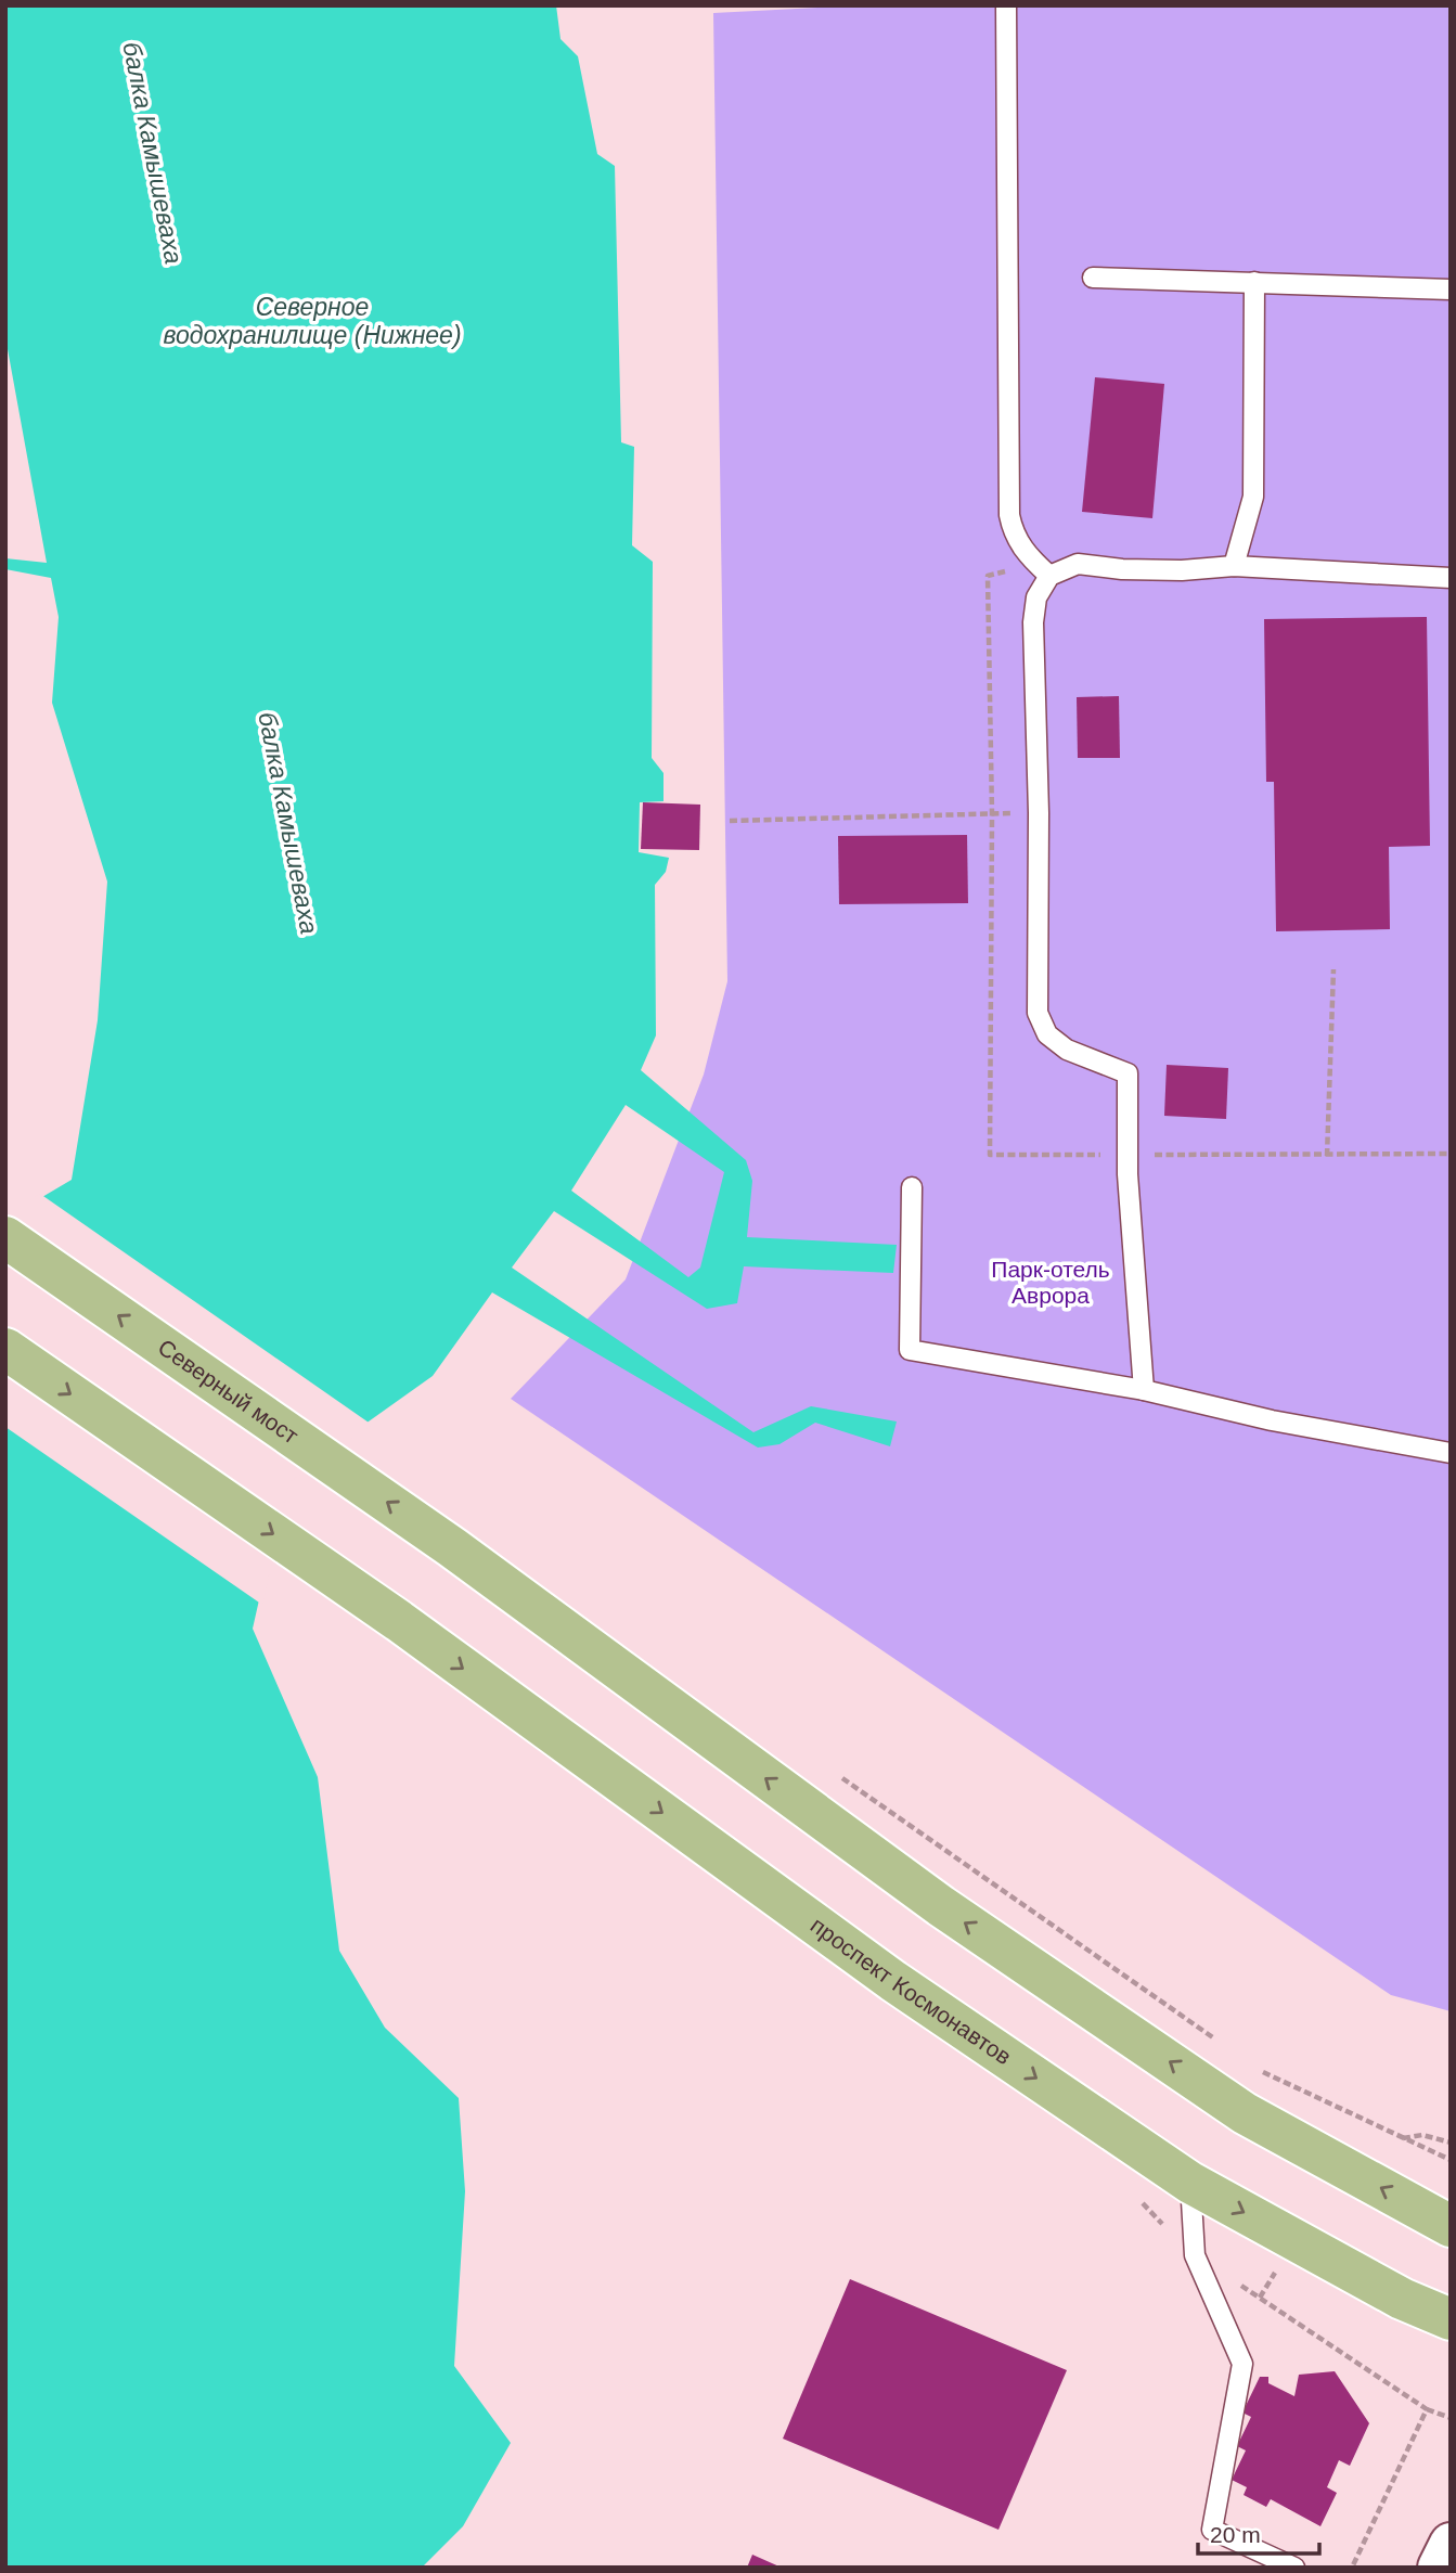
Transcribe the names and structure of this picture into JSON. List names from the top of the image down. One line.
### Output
{"streets":{"main road":["Северный мост","проспект Космонавтов"]},"one_way":["Северный мост","проспект Космонавтов"],"water":["балка Камышеваха","Северное водохранилище (Нижнее)"],"parks":["Парк-отель Аврора"],"scale_bar":"20 m"}
